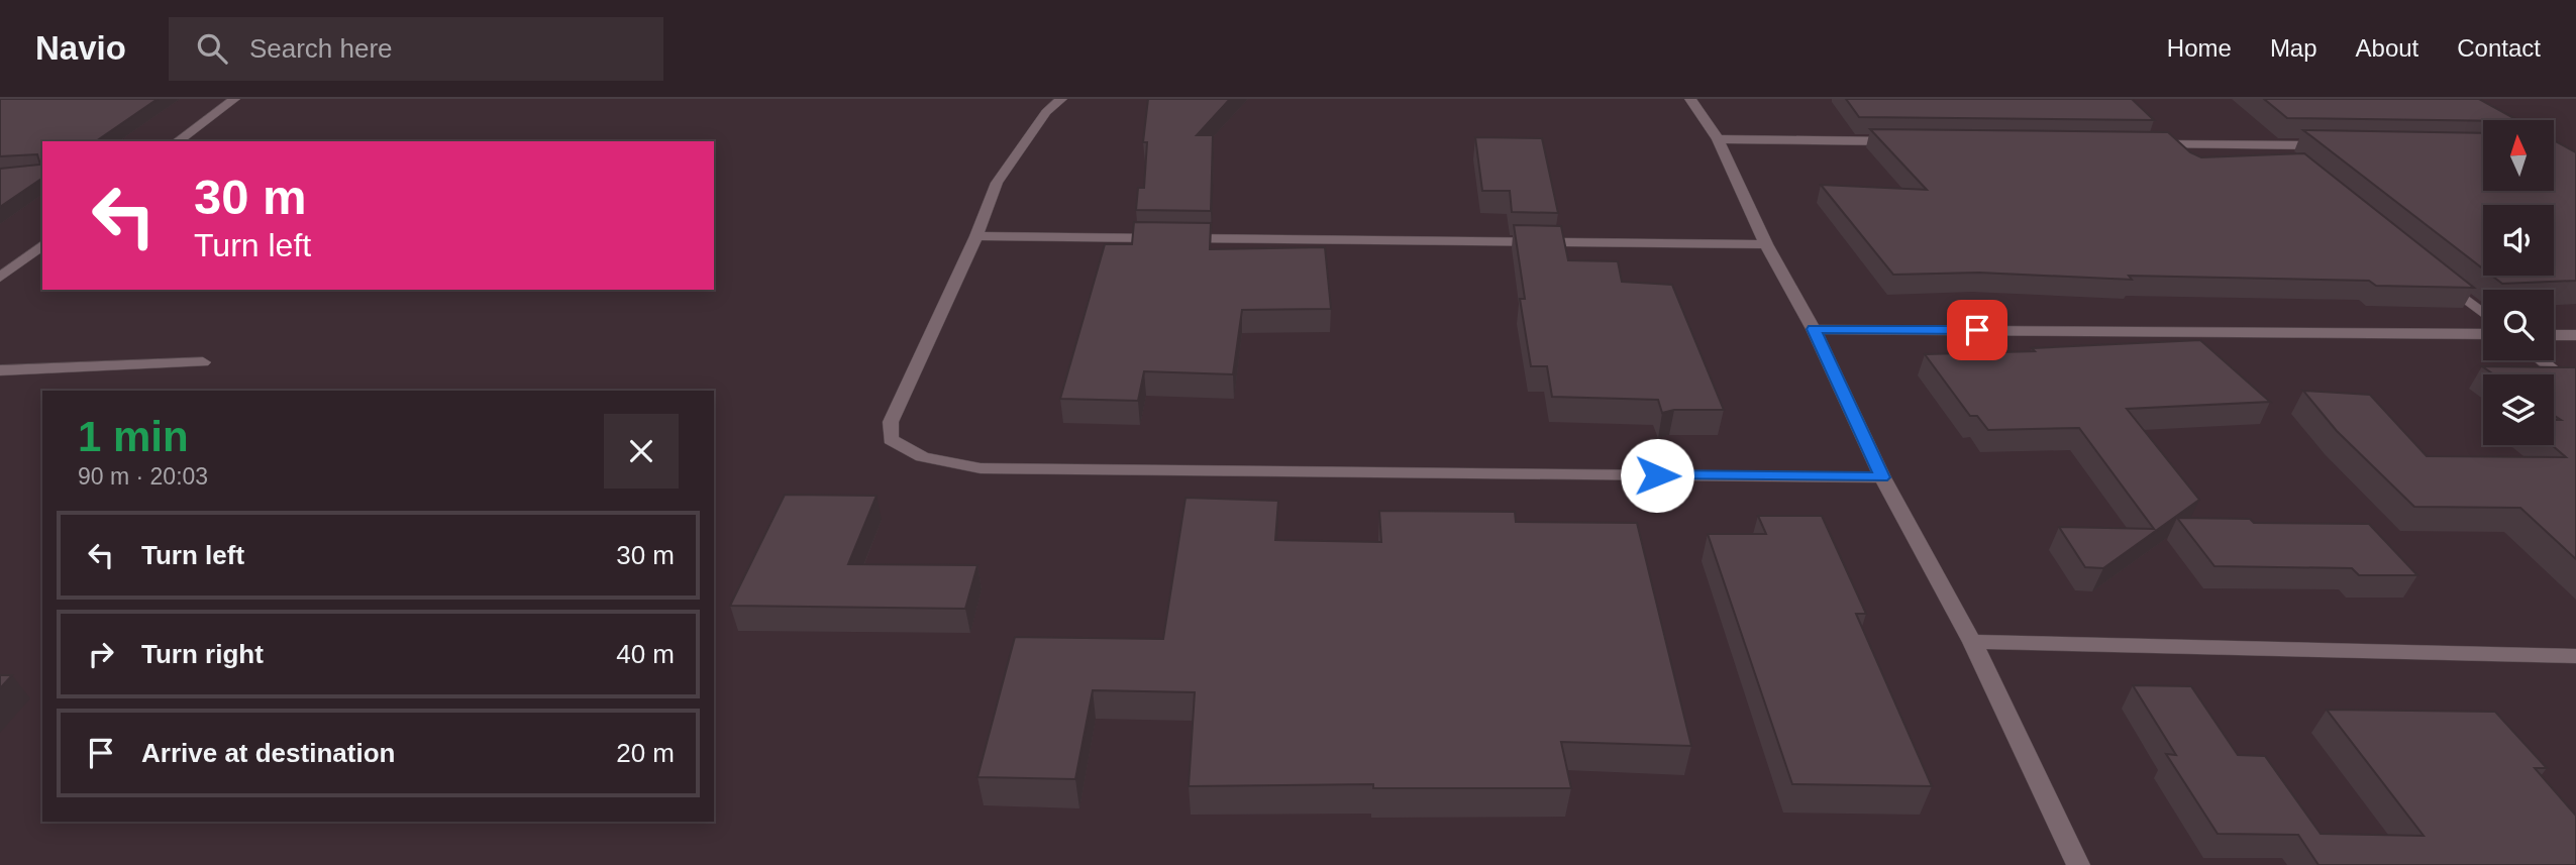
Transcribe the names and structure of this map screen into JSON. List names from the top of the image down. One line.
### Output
{"north":"top","page":{"header":"Navio","search":"Search here","nav":["Home","Map","About","Contact"],"turn":["30 m","Turn left"],"heading":["1 min","90 m · 20:03"],"list":[{"name":"Turn left","value":"30 m"},{"name":"Turn right","value":"40 m"},{"name":"Arrive at destination","value":"20 m"}]}}
